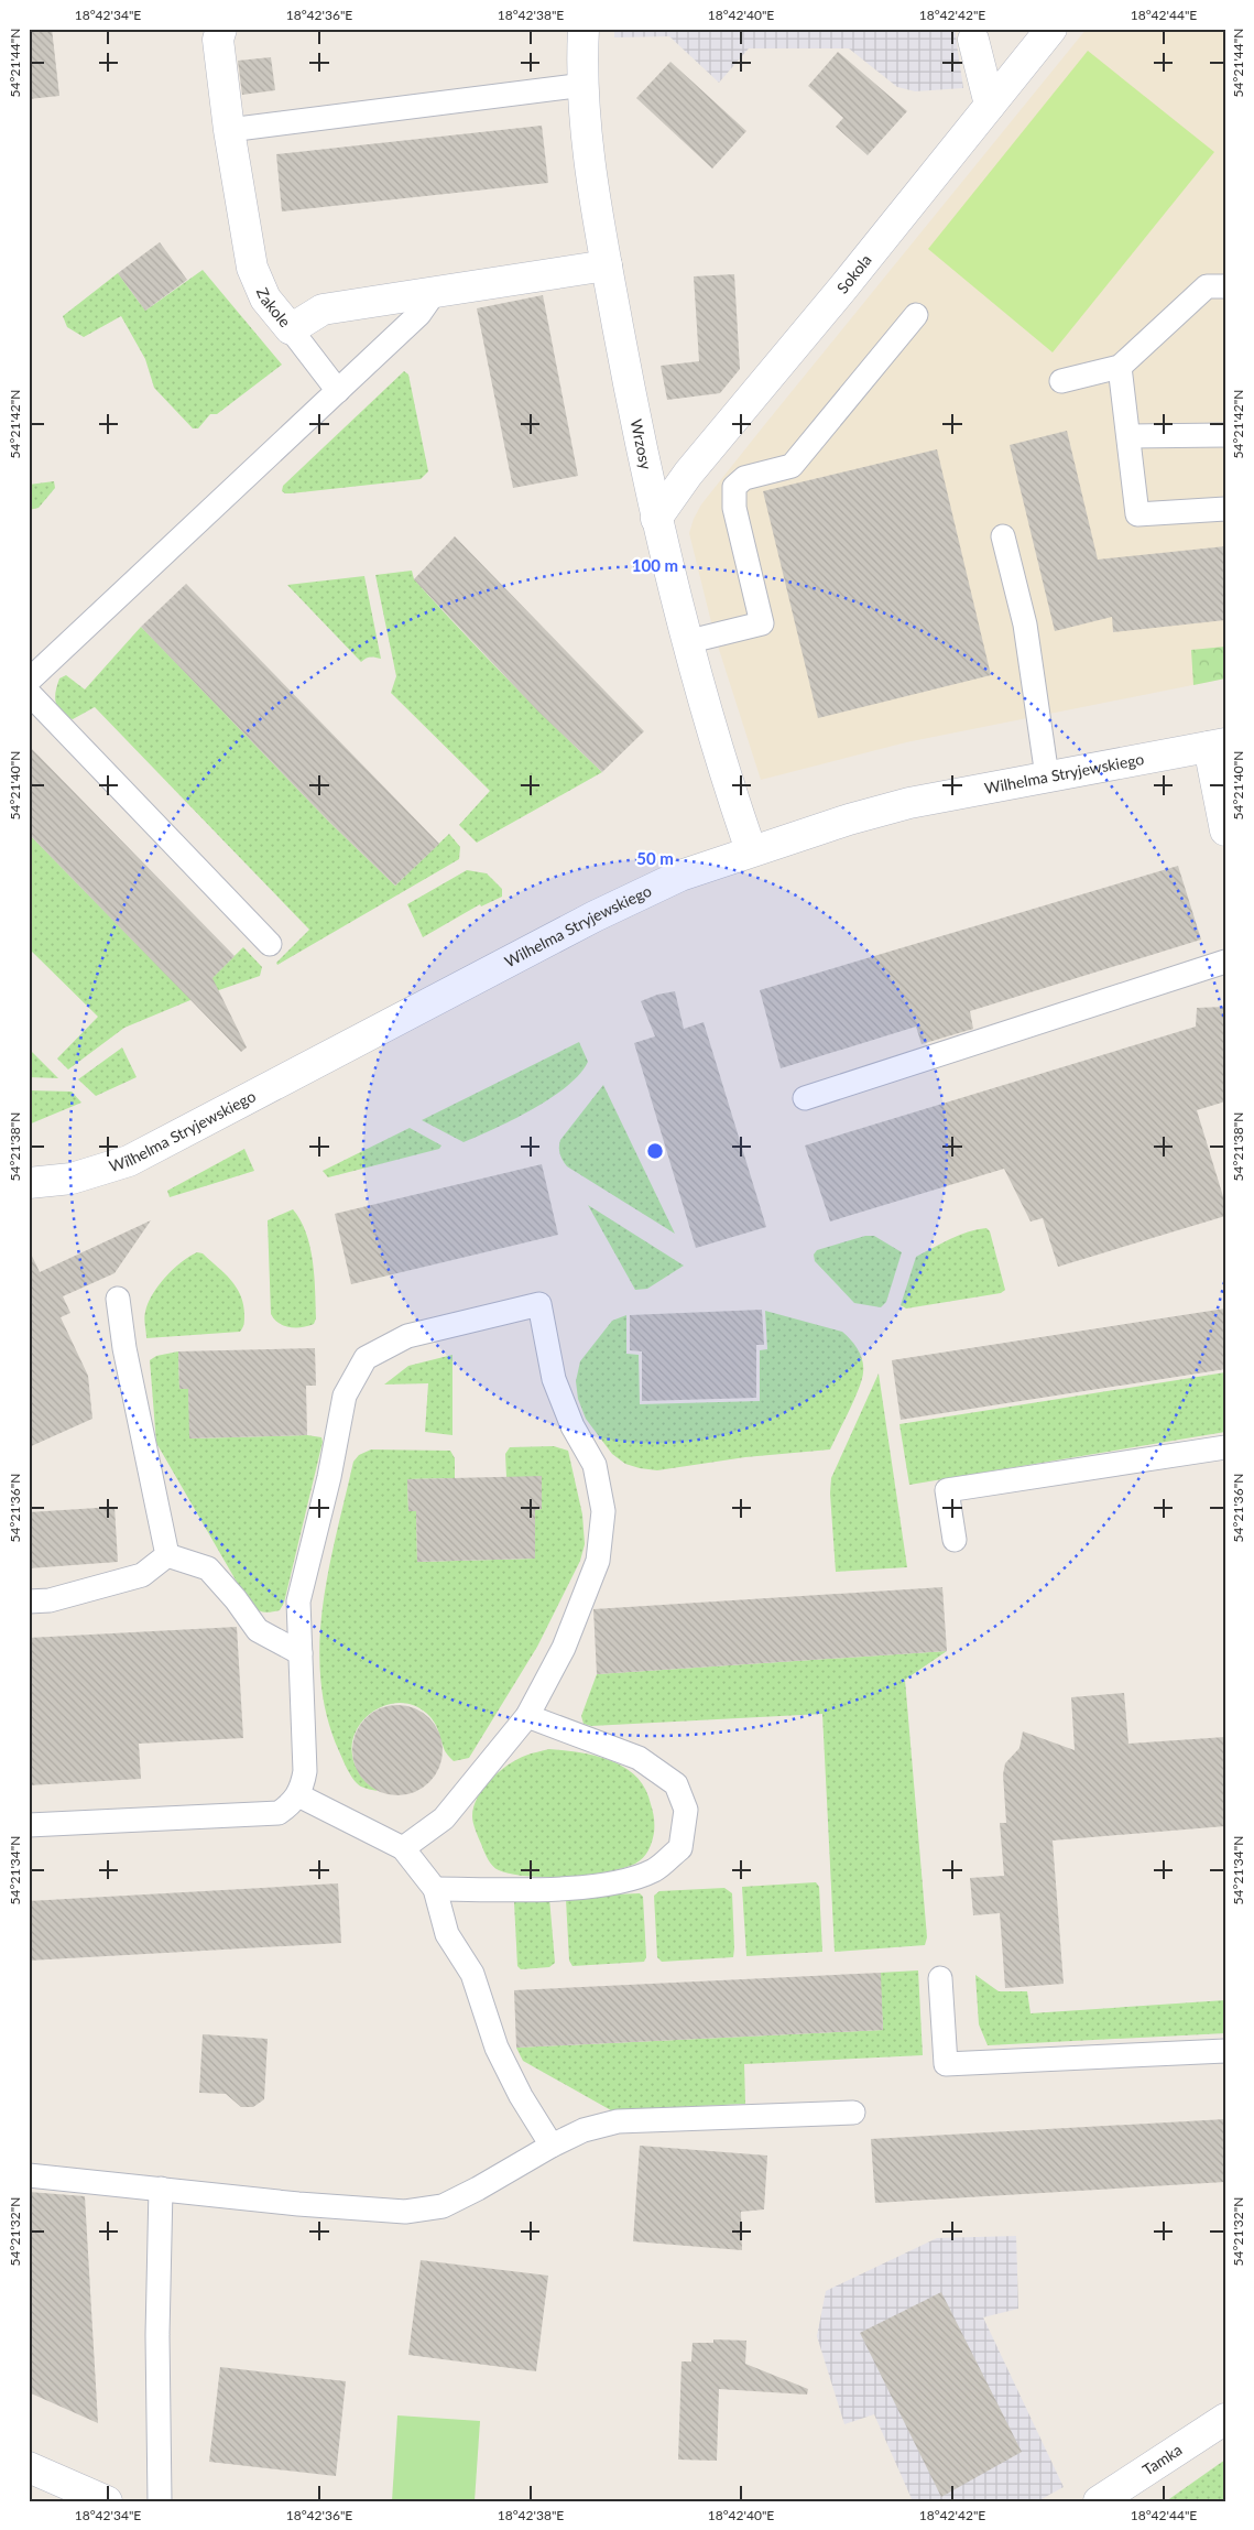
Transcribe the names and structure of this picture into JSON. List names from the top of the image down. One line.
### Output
{"streets":{"street":["Sokola","Zakole","Wrzosy","Wilhelma Stryjewskiego","Tamka"]},"crossings":[["Sokola","Wrzosy"],["Zakole","Wrzosy"],["Wrzosy","Wilhelma Stryjewskiego"]],"coordinates":["18°42'34\"E","18°42'36\"E","18°42'38\"E","18°42'40\"E","18°42'42\"E","18°42'44\"E","54°21'44\"N","54°21'42\"N","54°21'40\"N","54°21'38\"N","54°21'36\"N","54°21'34\"N","54°21'32\"N"],"rings":["100 m","50 m"]}
